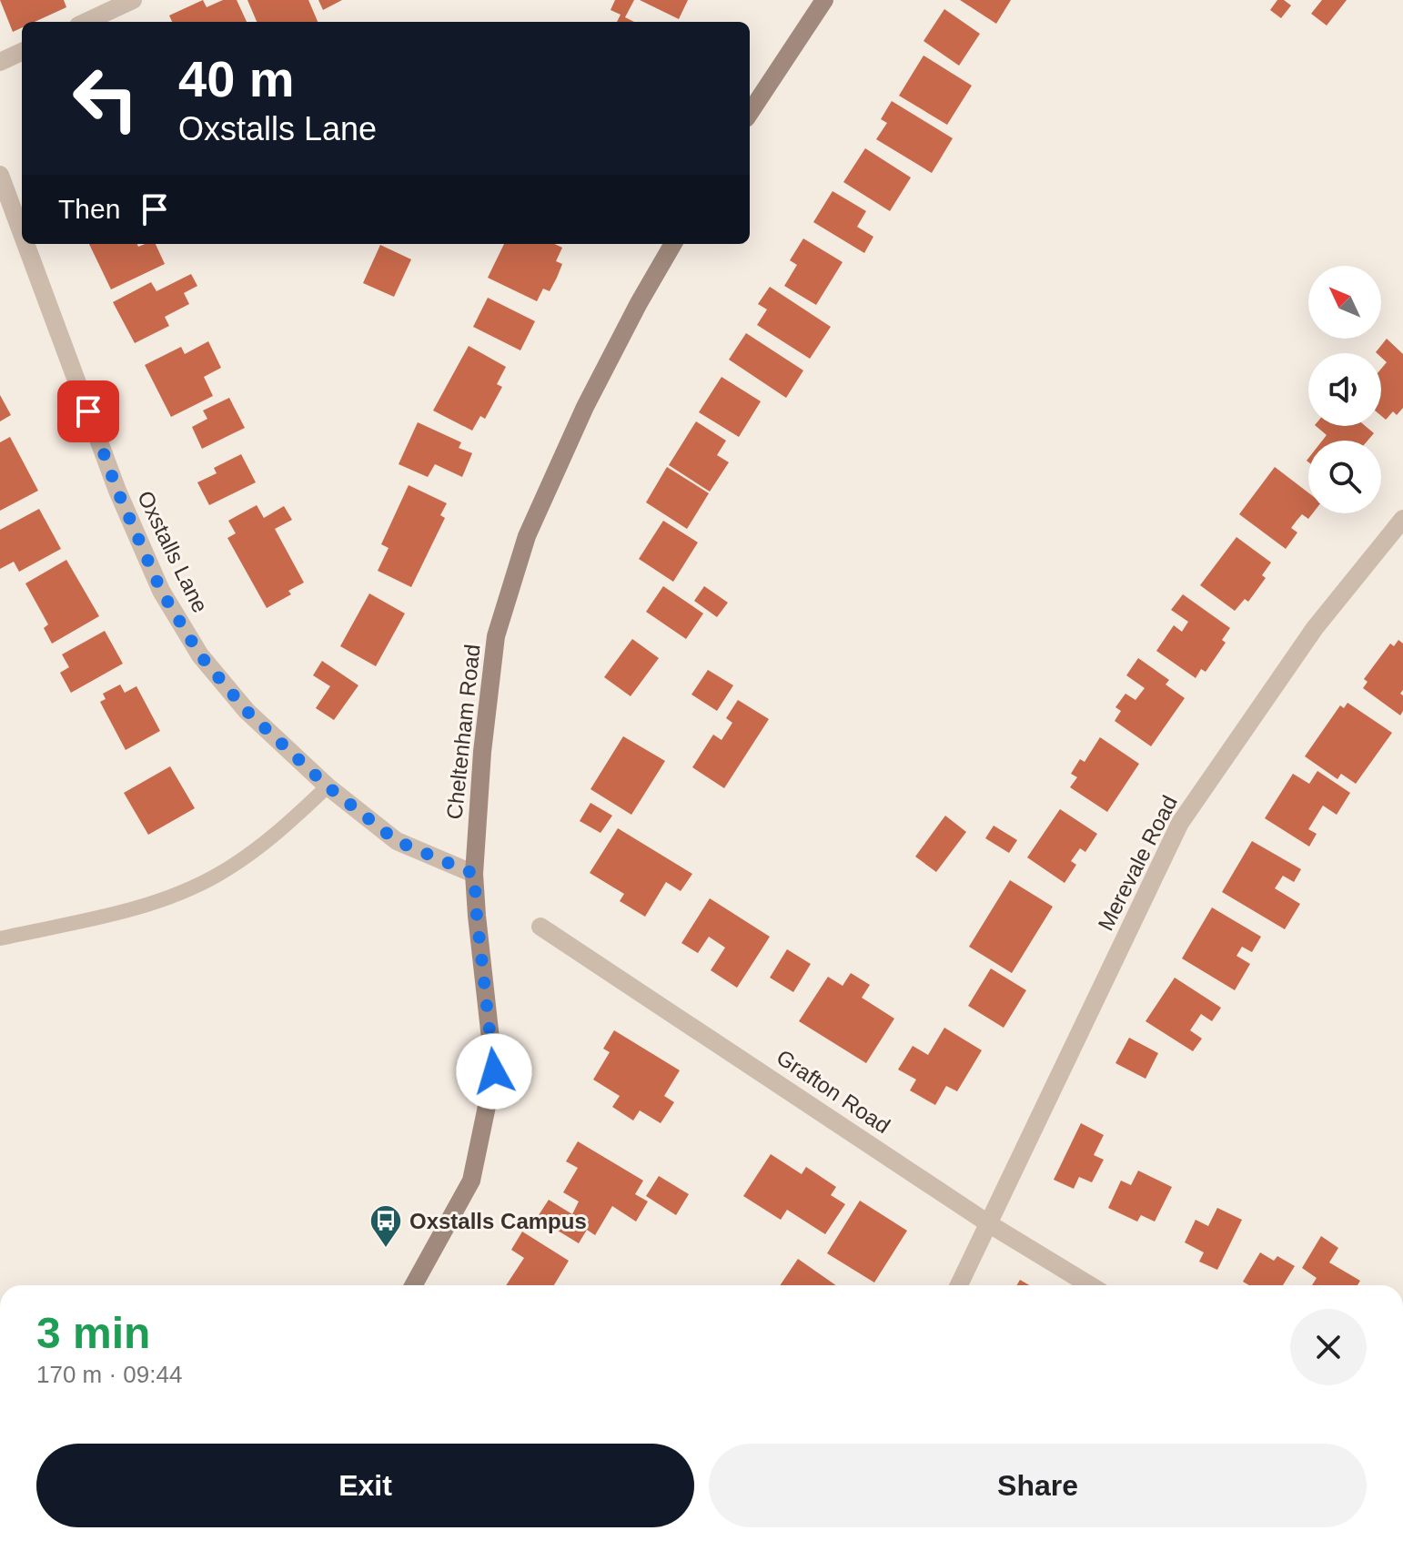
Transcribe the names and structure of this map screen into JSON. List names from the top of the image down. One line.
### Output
{"streets":{"main road":["Cheltenham Road"],"street":["Oxstalls Lane","Merevale Road","Grafton Road"]},"crossings":[["Oxstalls Lane","Cheltenham Road"],["Merevale Road","Grafton Road"]],"places":{"bus stop":["Oxstalls Campus"]},"north":"top left","page":{"turn":["40 m","Oxstalls Lane"],"then":"Then","heading":["3 min","170 m · 09:44"],"buttons":["Exit","Share"]}}
